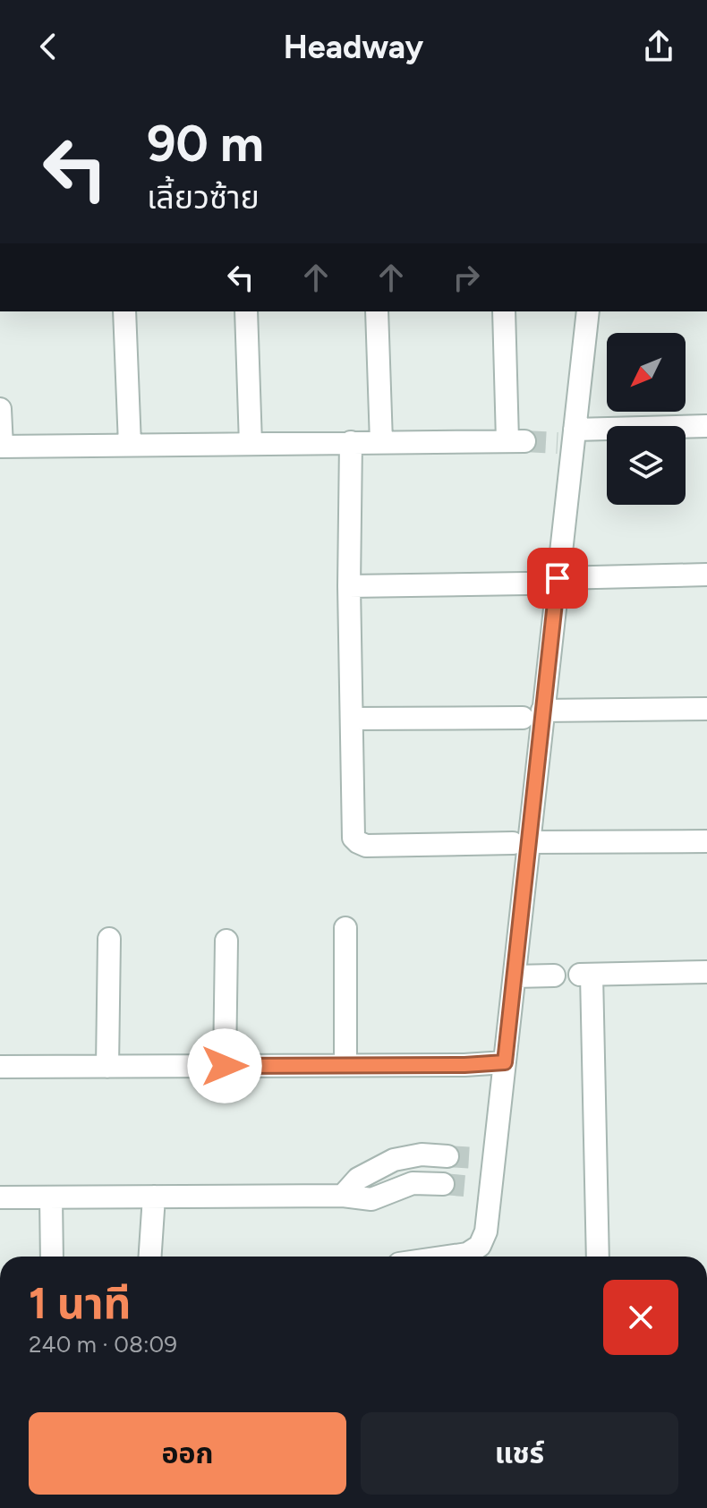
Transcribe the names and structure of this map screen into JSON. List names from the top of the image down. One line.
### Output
{"north":"bottom left","page":{"header":"Headway","turn":["90 m","เลี้ยวซ้าย"],"heading":["1 นาที","240 m · 08:09"],"buttons":["ออก","แชร์"]}}
